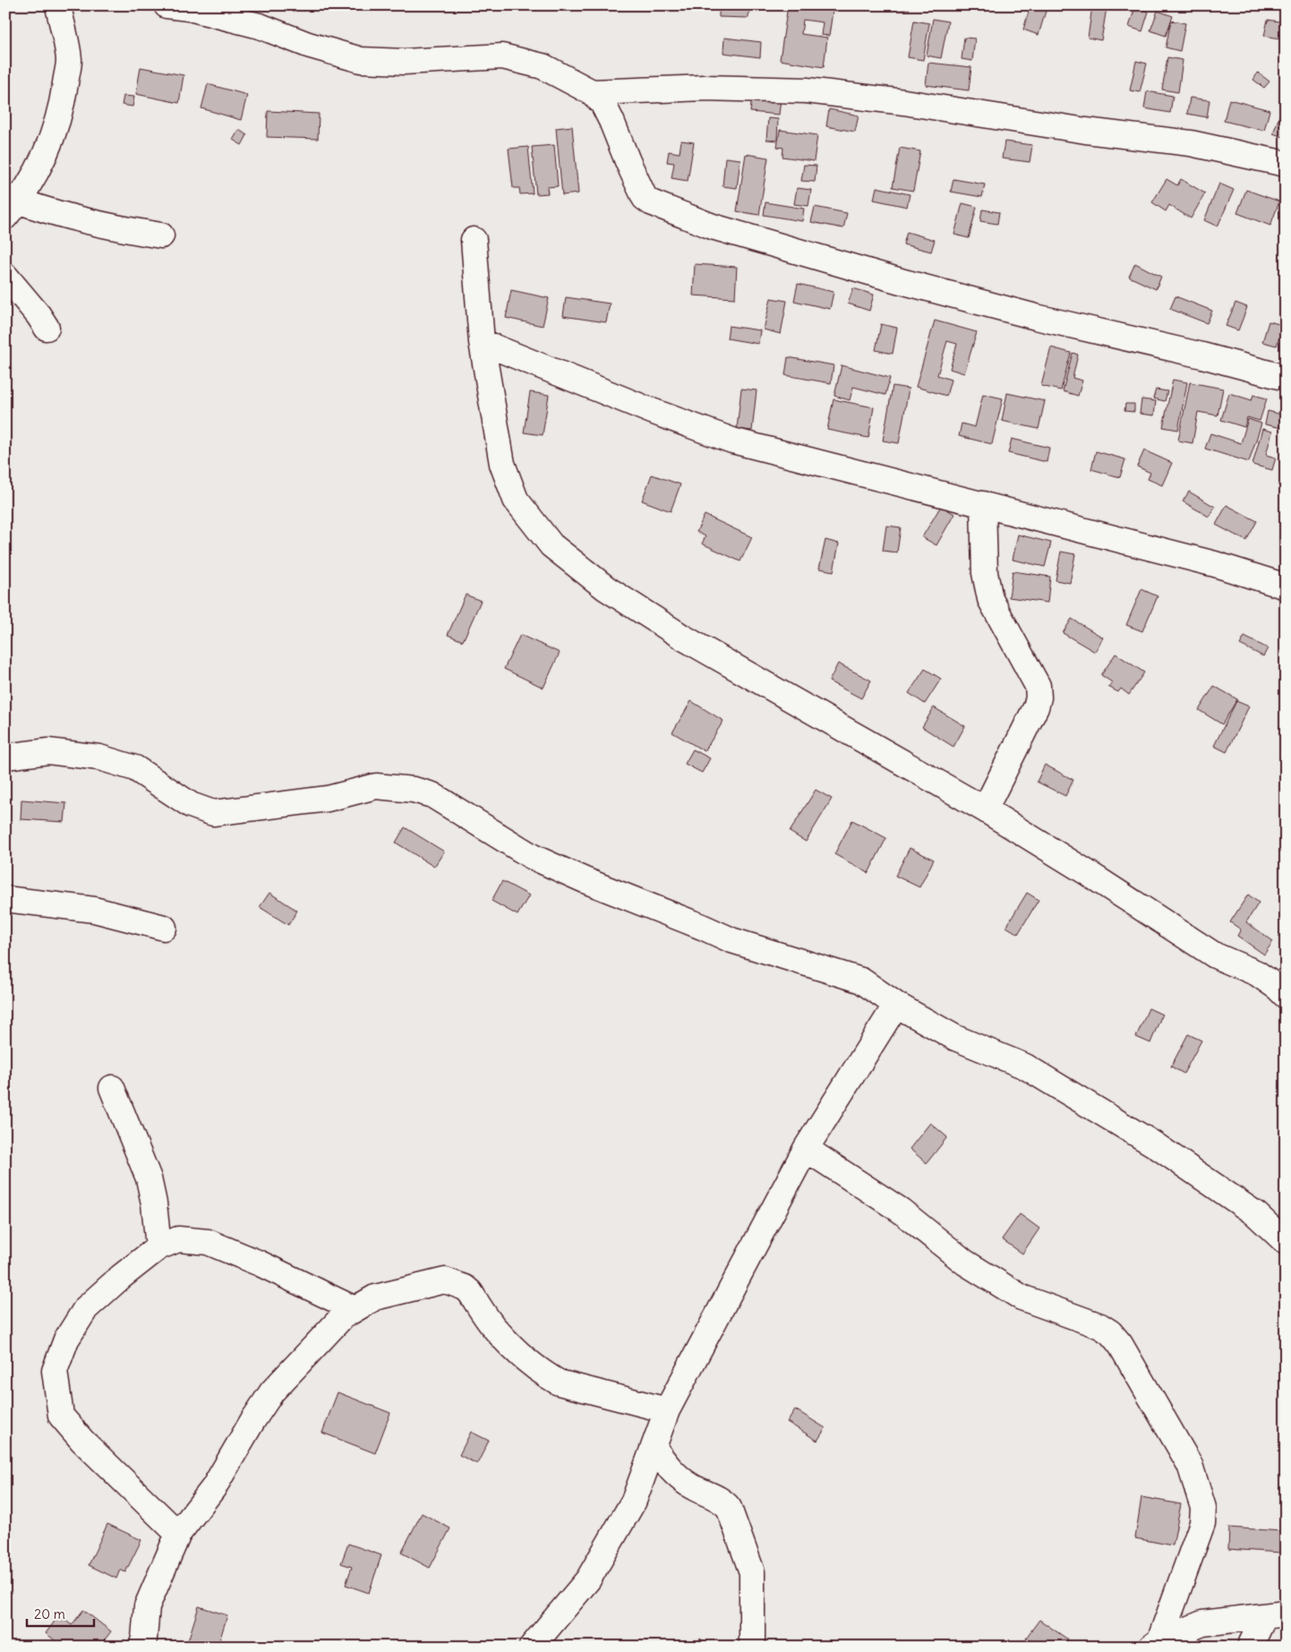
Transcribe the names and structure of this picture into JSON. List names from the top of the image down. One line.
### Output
{"scale_bar":"20 m"}
